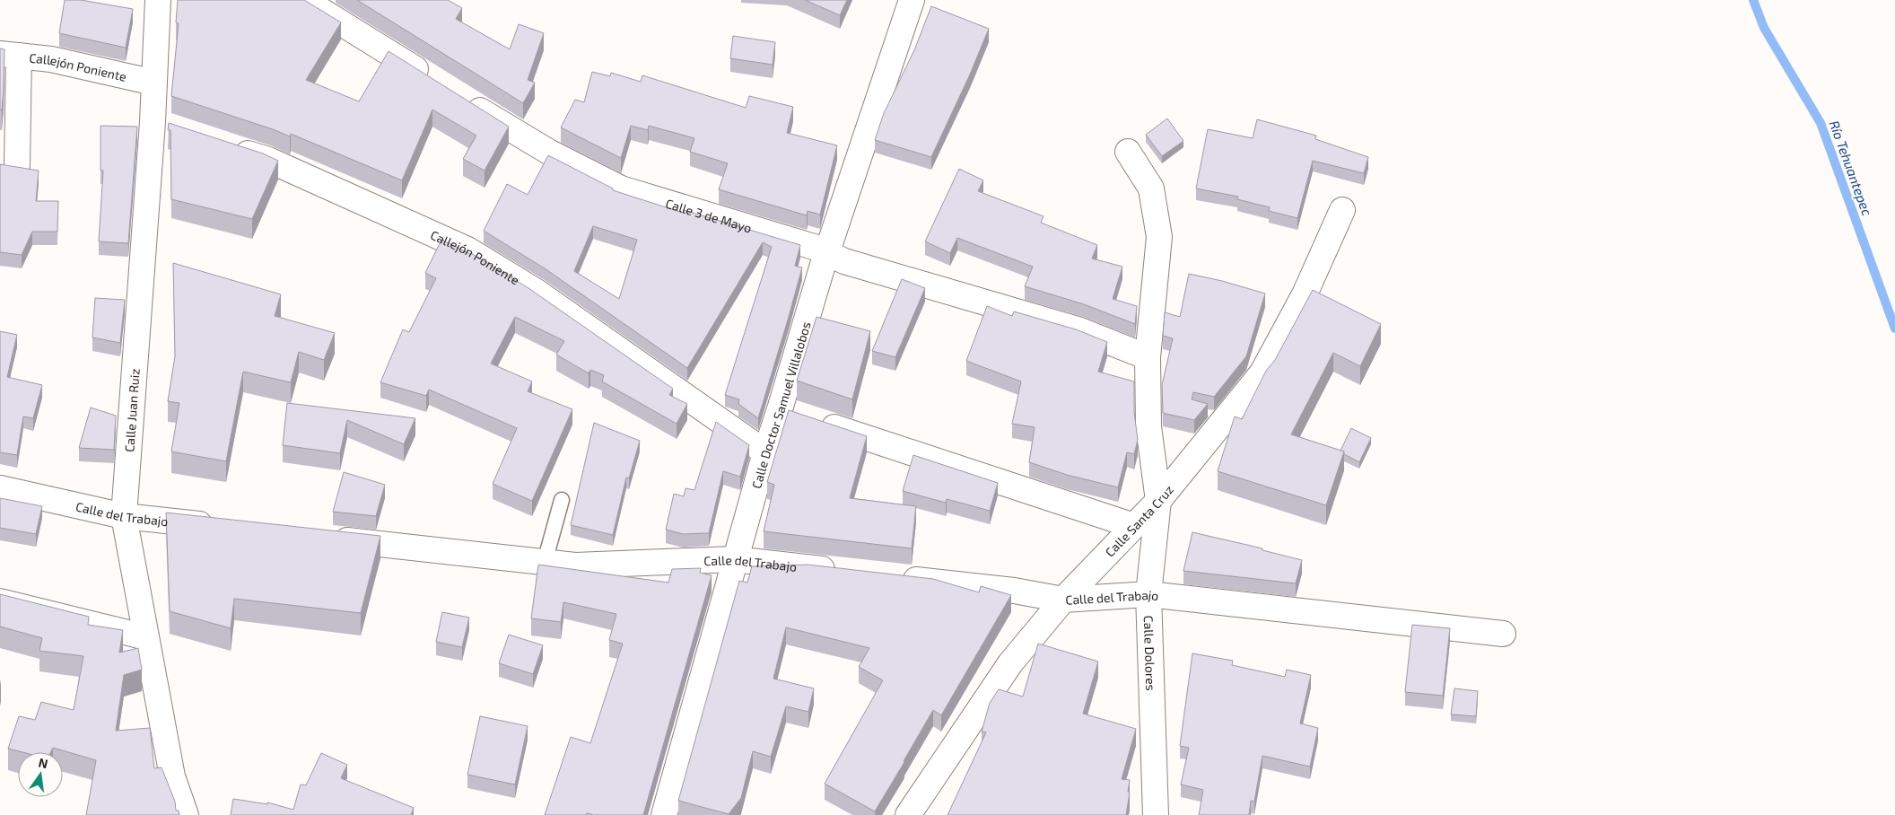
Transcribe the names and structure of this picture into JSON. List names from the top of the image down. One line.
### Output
{"streets":{"street":["Callejón Poniente","Calle 3 de Mayo","Calle Doctor Samuel Villalobos","Calle Juan Ruiz","Calle del Trabajo","Calle Santa Cruz","Calle Dolores"]},"crossings":[["Callejón Poniente","Calle Doctor Samuel Villalobos"],["Callejón Poniente","Calle Juan Ruiz"],["Calle 3 de Mayo","Calle Doctor Samuel Villalobos"],["Calle 3 de Mayo","Calle Dolores"],["Calle Doctor Samuel Villalobos","Calle del Trabajo"],["Calle Juan Ruiz","Calle del Trabajo"],["Calle del Trabajo","Calle Santa Cruz"],["Calle del Trabajo","Calle Dolores"],["Calle Santa Cruz","Calle Dolores"]],"water":["Río Tehuantepec"],"north":"top"}
